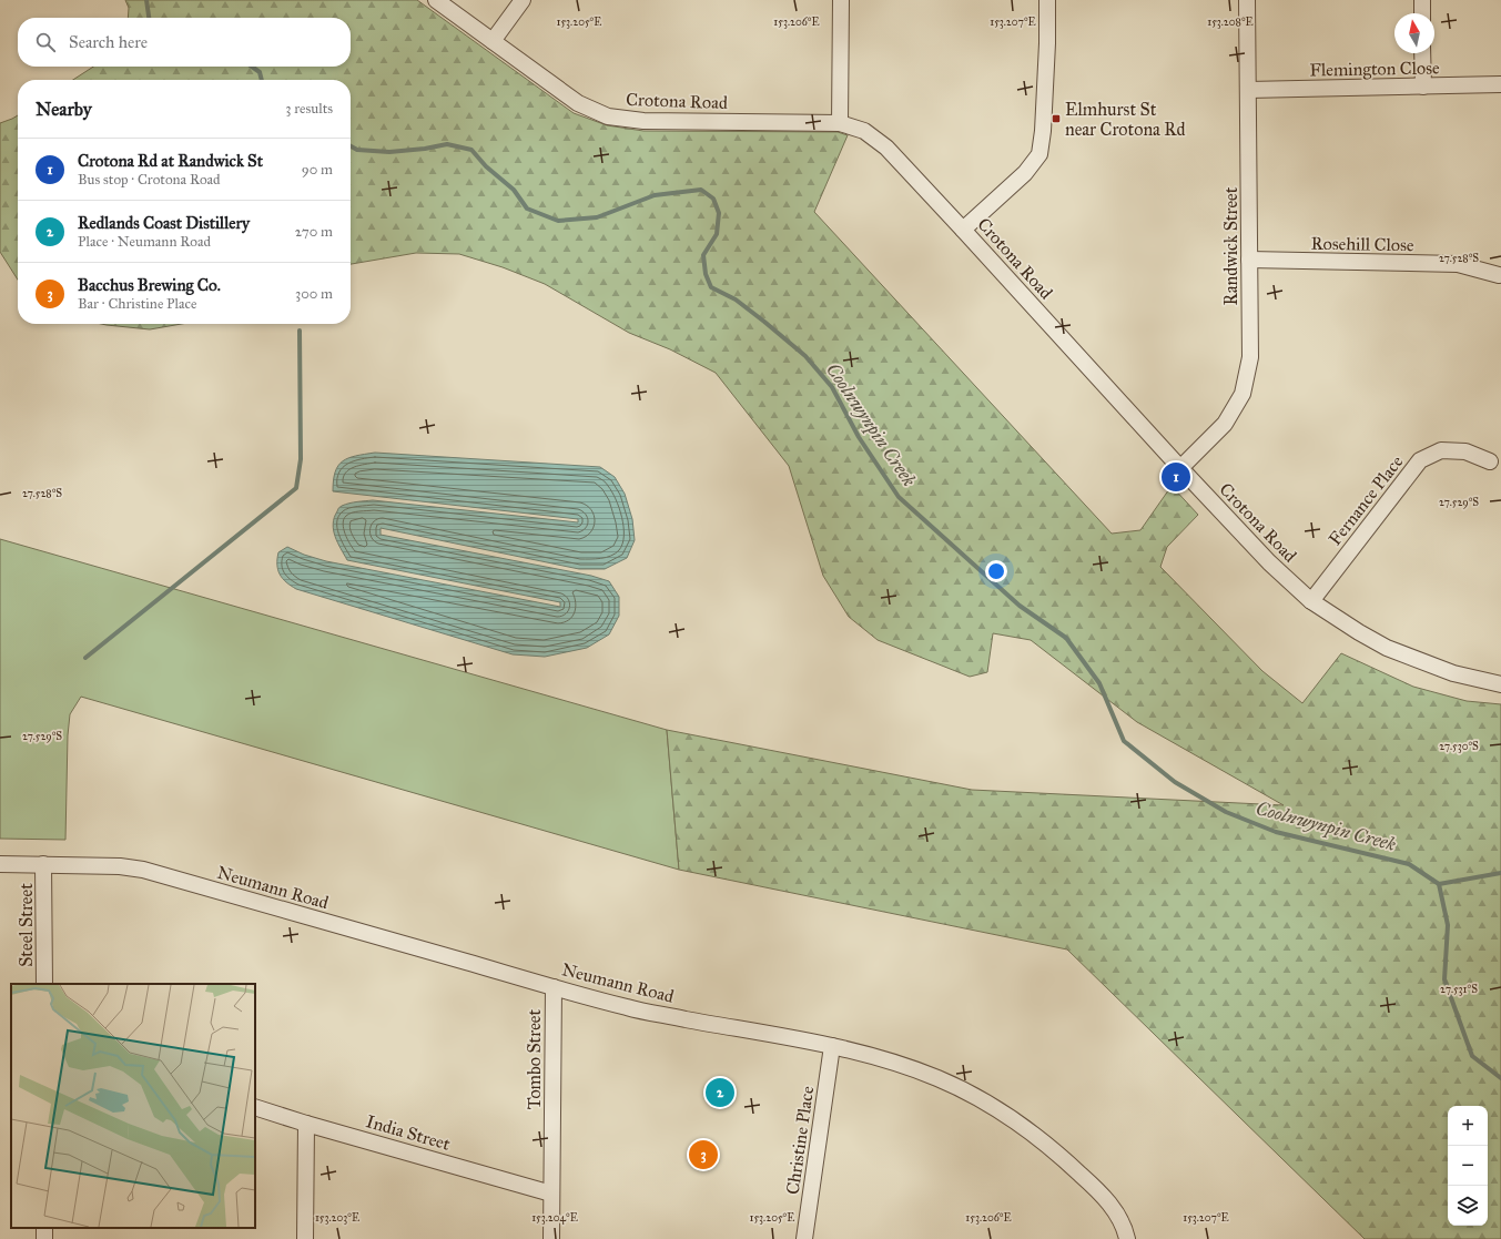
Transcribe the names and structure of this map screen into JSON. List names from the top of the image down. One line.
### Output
{"streets":{"street":["Flemington Close","Crotona Road","Rosehill Close","Randwick Street","Fernance Place","Neumann Road","Steel Street","Tombo Street","India Street","Christine Place"]},"crossings":[["Flemington Close","Randwick Street"],["Crotona Road","Randwick Street"],["Crotona Road","Fernance Place"],["Rosehill Close","Randwick Street"],["Neumann Road","Steel Street"],["Neumann Road","Tombo Street"],["Neumann Road","Christine Place"],["Tombo Street","India Street"]],"water":["Coolnwynpin Creek"],"places":{"transit":["Elmhurst St near Crotona Rd"]},"north":"top","page":{"search":"Search here","heading":["Nearby","3 results"],"list":[{"mark":"1","name":"Crotona Rd at Randwick St","note":"Bus stop · Crotona Road","value":"90 m"},{"mark":"2","name":"Redlands Coast Distillery","note":"Place · Neumann Road","value":"270 m"},{"mark":"3","name":"Bacchus Brewing Co.","note":"Bar · Christine Place","value":"300 m"}],"pins":["1","2","3"],"map_buttons":["+","−"]},"coordinates":["153.205°E","153.206°E","153.207°E","153.208°E","27.528°S","27.529°S","27.530°S","27.531°S","153.203°E","153.204°E"]}
